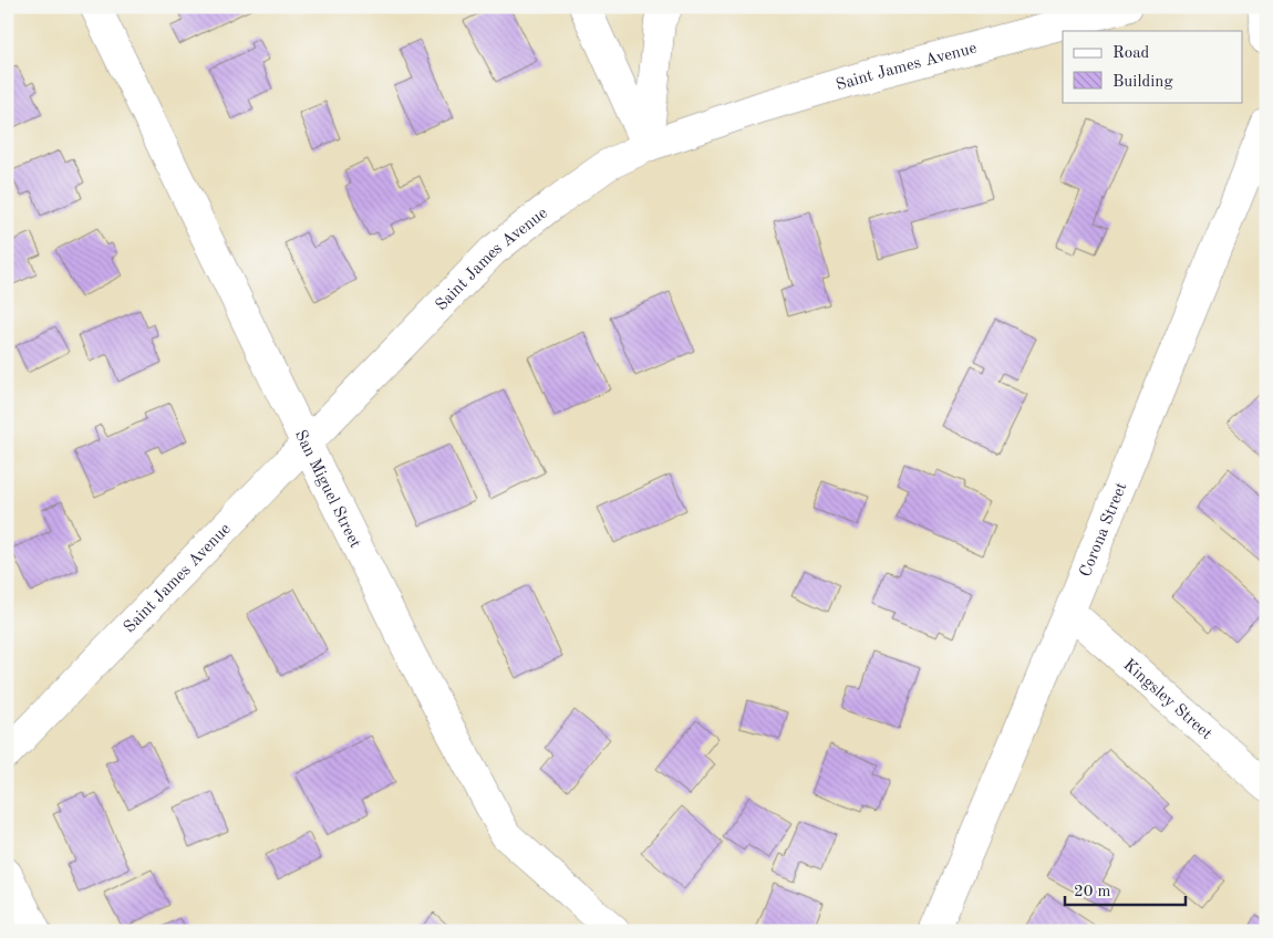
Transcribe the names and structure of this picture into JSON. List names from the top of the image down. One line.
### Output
{"streets":{"street":["Saint James Avenue","San Miguel Street","Corona Street","Kingsley Street"]},"crossings":[["Saint James Avenue","San Miguel Street"],["Corona Street","Kingsley Street"]],"legend":["Road","Building"],"scale_bar":"20 m"}
